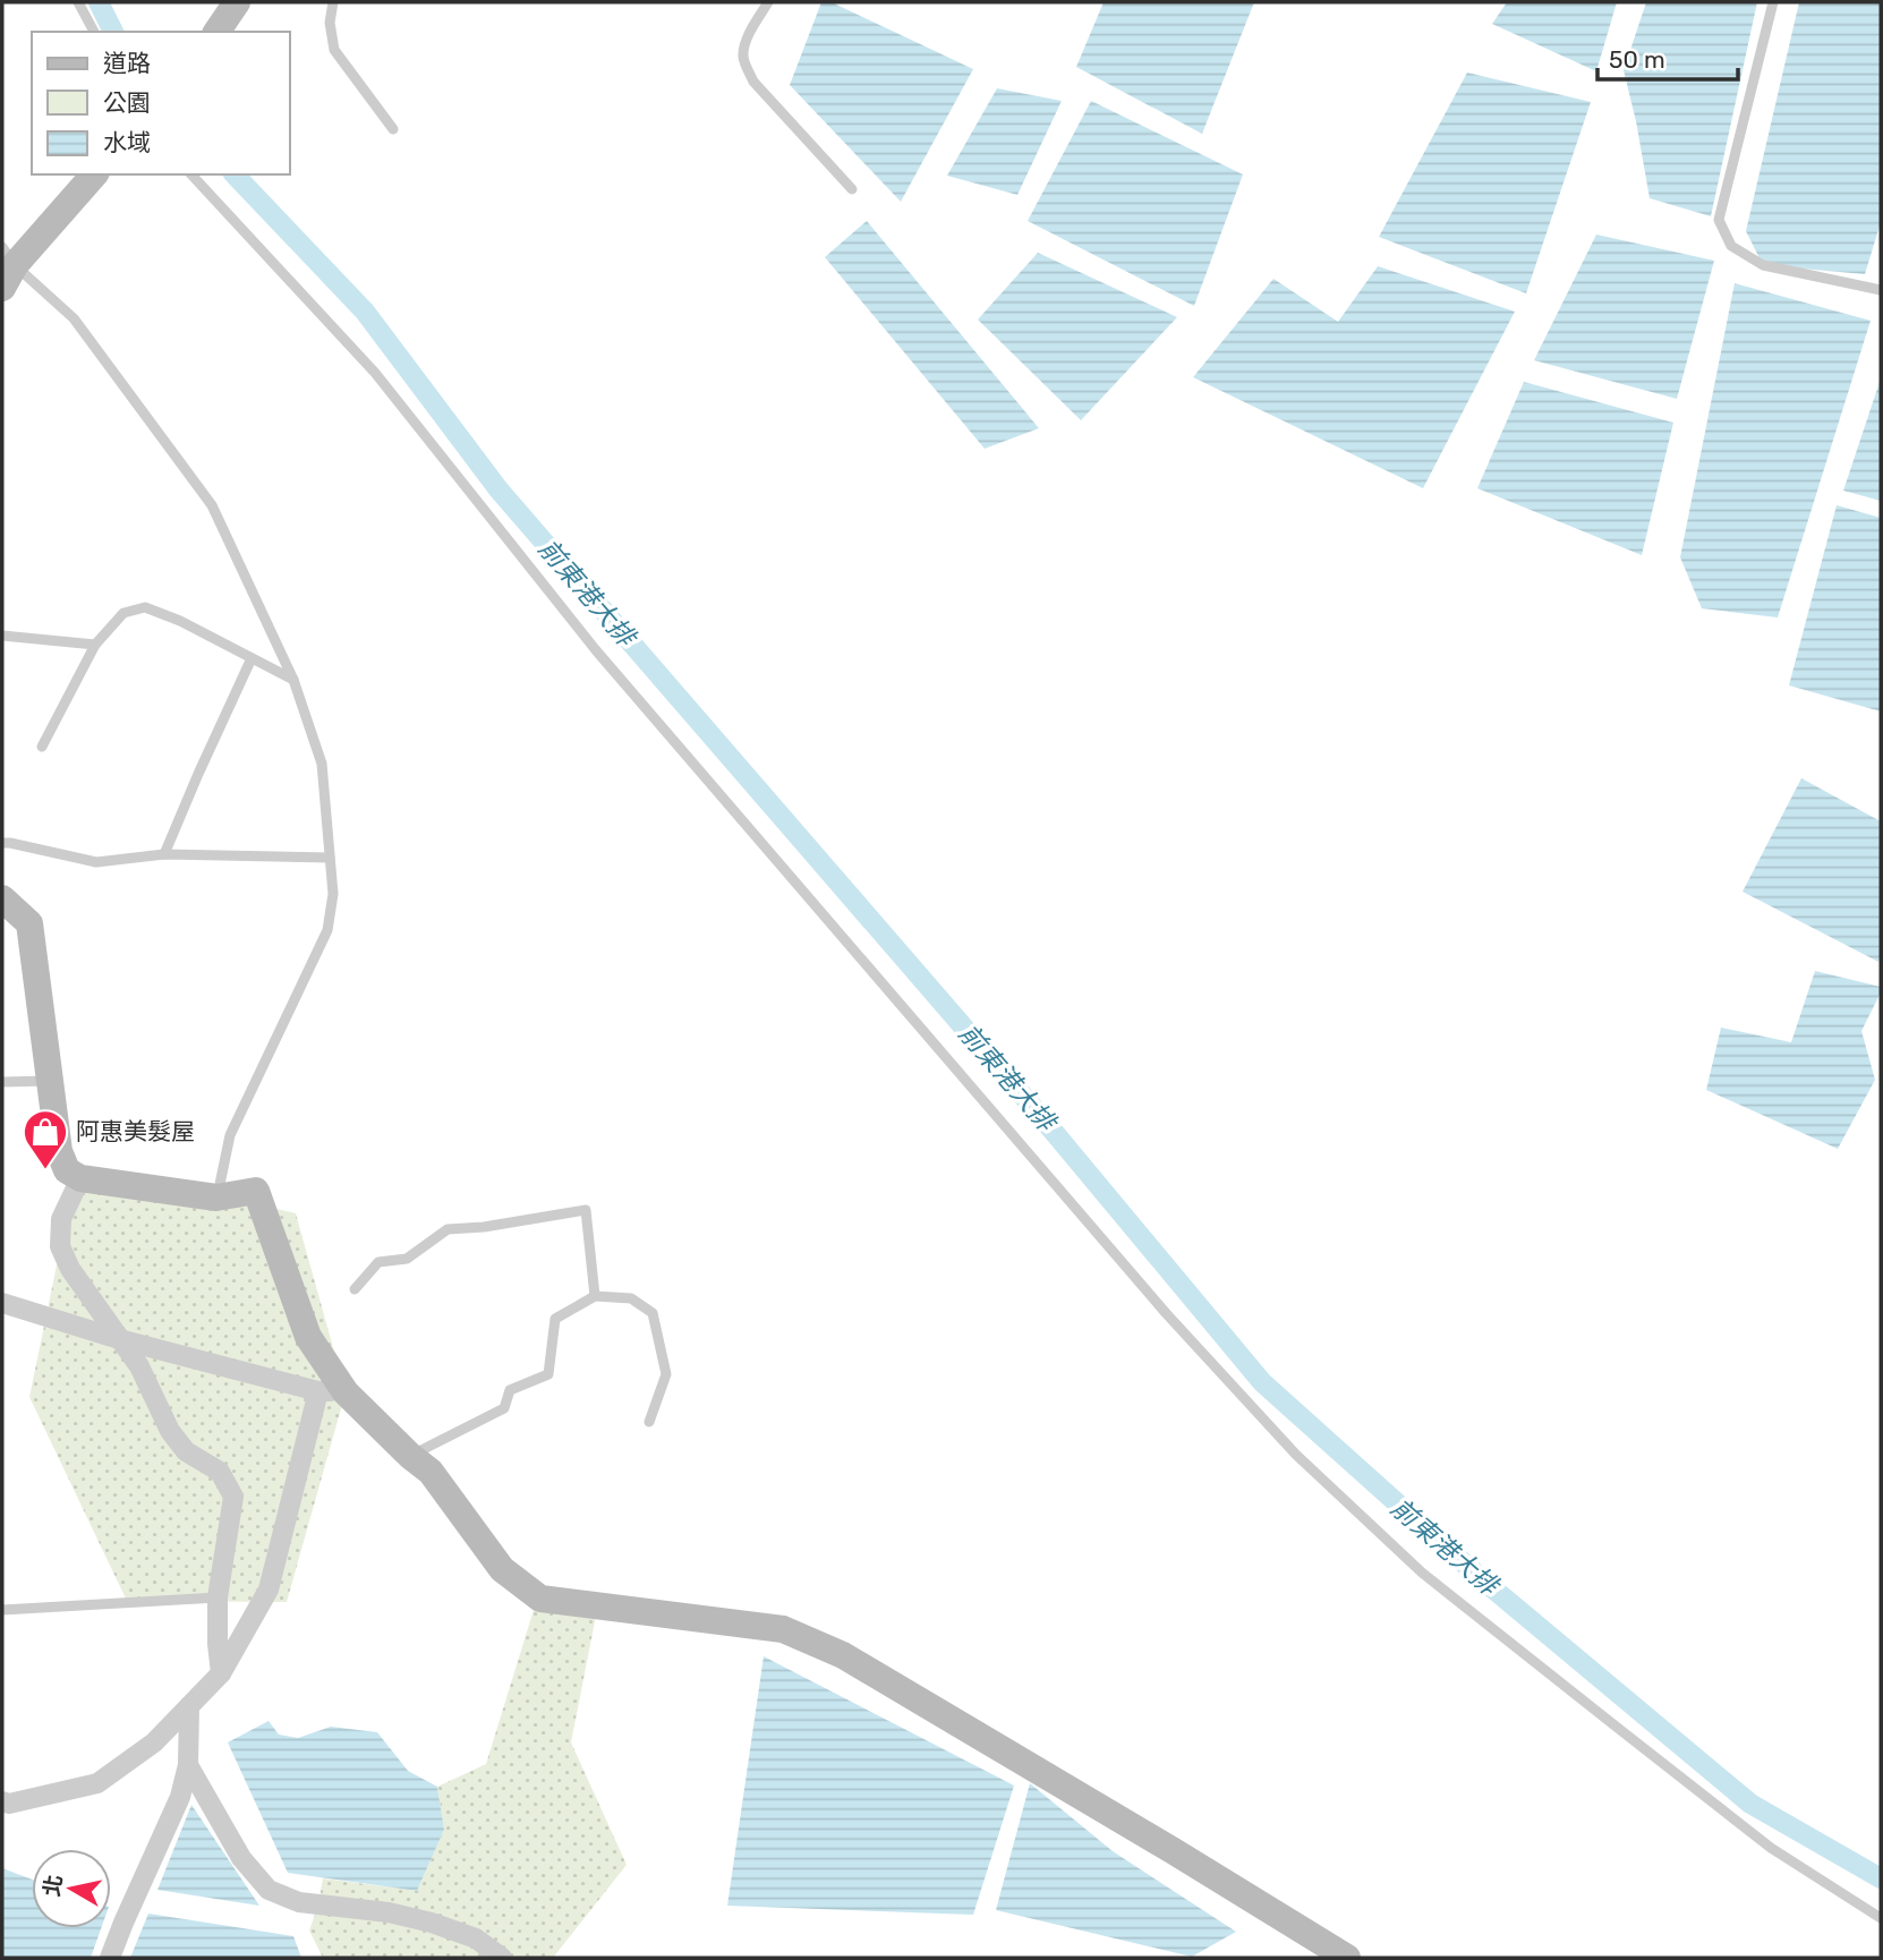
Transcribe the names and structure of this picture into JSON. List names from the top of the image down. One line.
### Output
{"water":["前東港大排"],"places":{"shop":["阿惠美髮屋"]},"legend":["道路","公園","水域"],"scale_bar":"50 m","north":"left"}
